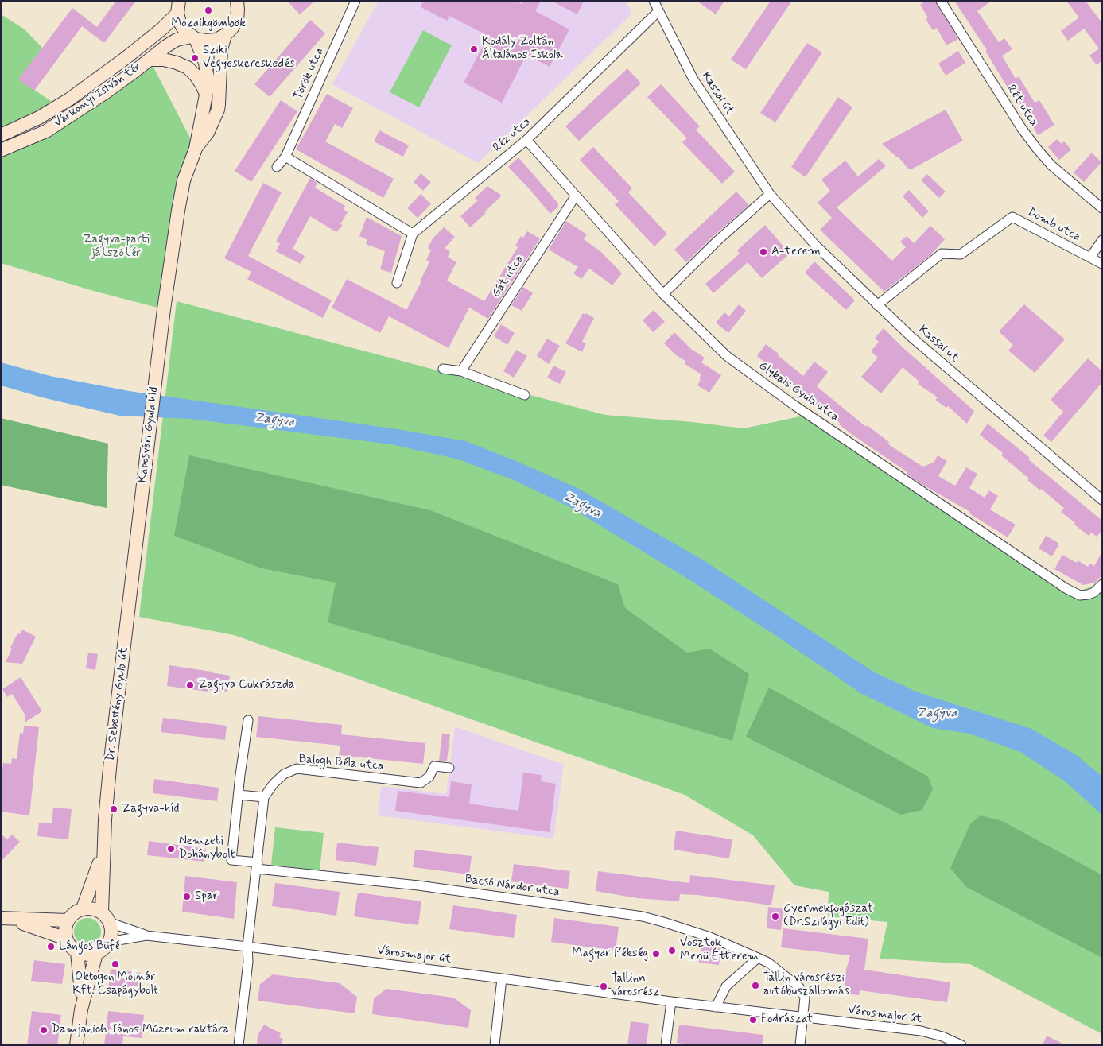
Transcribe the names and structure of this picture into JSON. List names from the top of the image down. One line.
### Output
{"streets":{"street":["Török utca","Kassai út","Várkonyi István tér","Rét utca","Réz utca","Domb utca","Gát utca","Glykais Gyula utca","Kaposvári Gyula híd","Dr. Sebestény Gyula út","Balogh Béla utca","Bacsó Nándor utca","Városmajor út"]},"crossings":[["Kassai út","Réz utca"],["Kassai út","Domb utca"],["Réz utca","Glykais Gyula utca"],["Gát utca","Glykais Gyula utca"],["Kaposvári Gyula híd","Dr. Sebestény Gyula út"]],"water":["Zagyva"],"parks":["Zagyva-parti játszótér"],"places":["Mozaikgömbök","Kodály Zoltán Általános Iskola","Sziki Vegyeskereskedés","A-terem","Zagyva Cukrászda","Zagyva-híd","Nemzeti Dohánybolt","Spar","Gyermekfogászat (Dr.Szilágyi Edit)","Lángos Büfé","Vosztok Menü Étterem","Magyar Pékség","Oktogon Molnár Kft. Csapágybolt","Tallin városrészi autóbuszállomás","Tallinn városrész","Fodrászat","Damjanich János Múzeum raktára"]}
